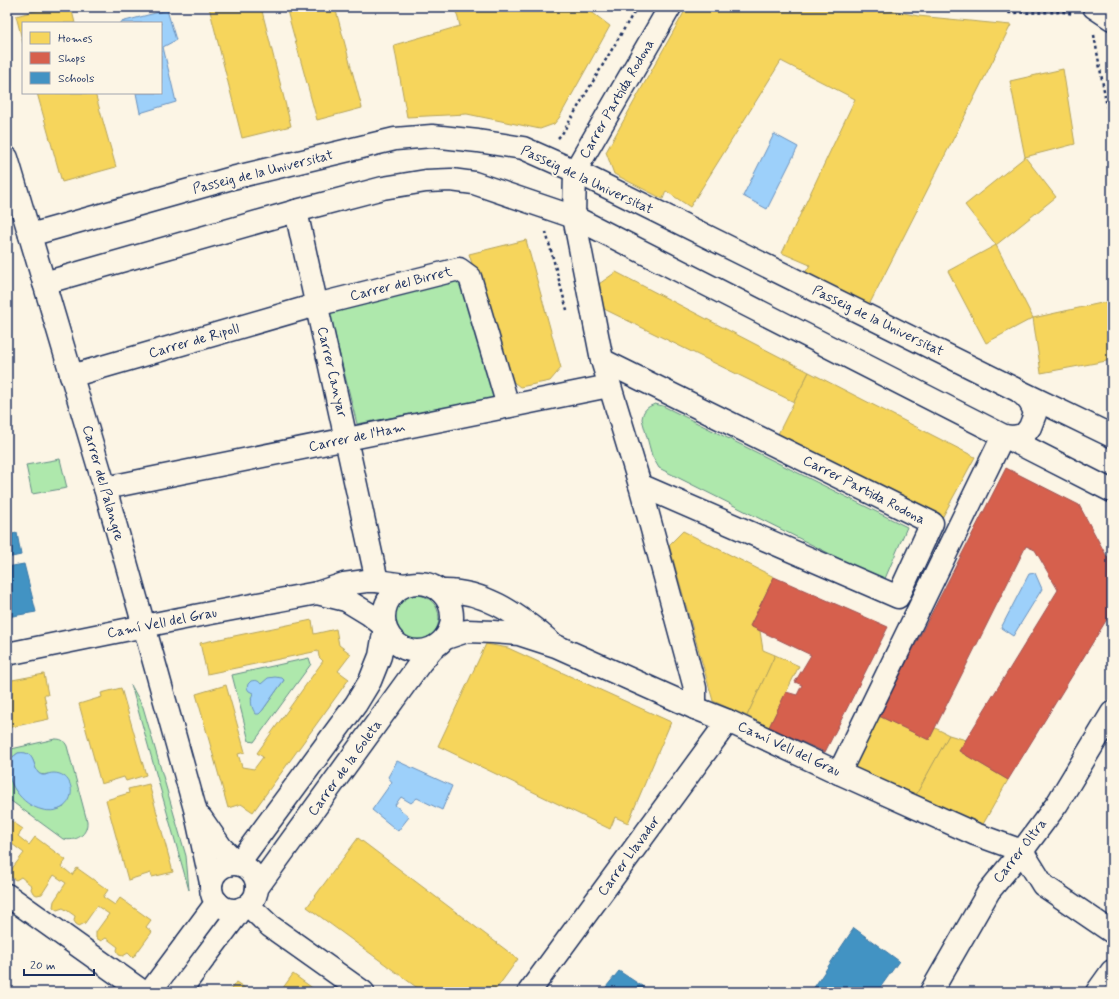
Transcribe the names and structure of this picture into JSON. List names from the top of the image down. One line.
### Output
{"streets":{"street":["Carrer Partida Rodona","Passeig de la Universitat","Carrer del Birret","Carrer de Ripoll","Carrer Canyar","Carrer de l'Ham","Carrer del Palangre","Camí Vell del Grau","Carrer de la Goleta","Carrer Oltra","Carrer Llavador"]},"crossings":[["Carrer Partida Rodona","Passeig de la Universitat"],["Carrer Partida Rodona","Carrer de l'Ham"],["Carrer Partida Rodona","Camí Vell del Grau"],["Passeig de la Universitat","Carrer Canyar"],["Passeig de la Universitat","Carrer del Palangre"],["Carrer del Birret","Carrer de Ripoll"],["Carrer del Birret","Carrer Canyar"],["Carrer del Birret","Carrer de l'Ham"],["Carrer de Ripoll","Carrer Canyar"],["Carrer de Ripoll","Carrer del Palangre"],["Carrer Canyar","Carrer de l'Ham"],["Carrer Canyar","Camí Vell del Grau"],["Carrer de l'Ham","Carrer del Palangre"],["Carrer del Palangre","Camí Vell del Grau"],["Carrer del Palangre","Carrer de la Goleta"],["Camí Vell del Grau","Carrer de la Goleta"],["Camí Vell del Grau","Carrer Oltra"],["Camí Vell del Grau","Carrer Llavador"]],"legend":["Homes","Shops","Schools"],"scale_bar":"20 m"}
